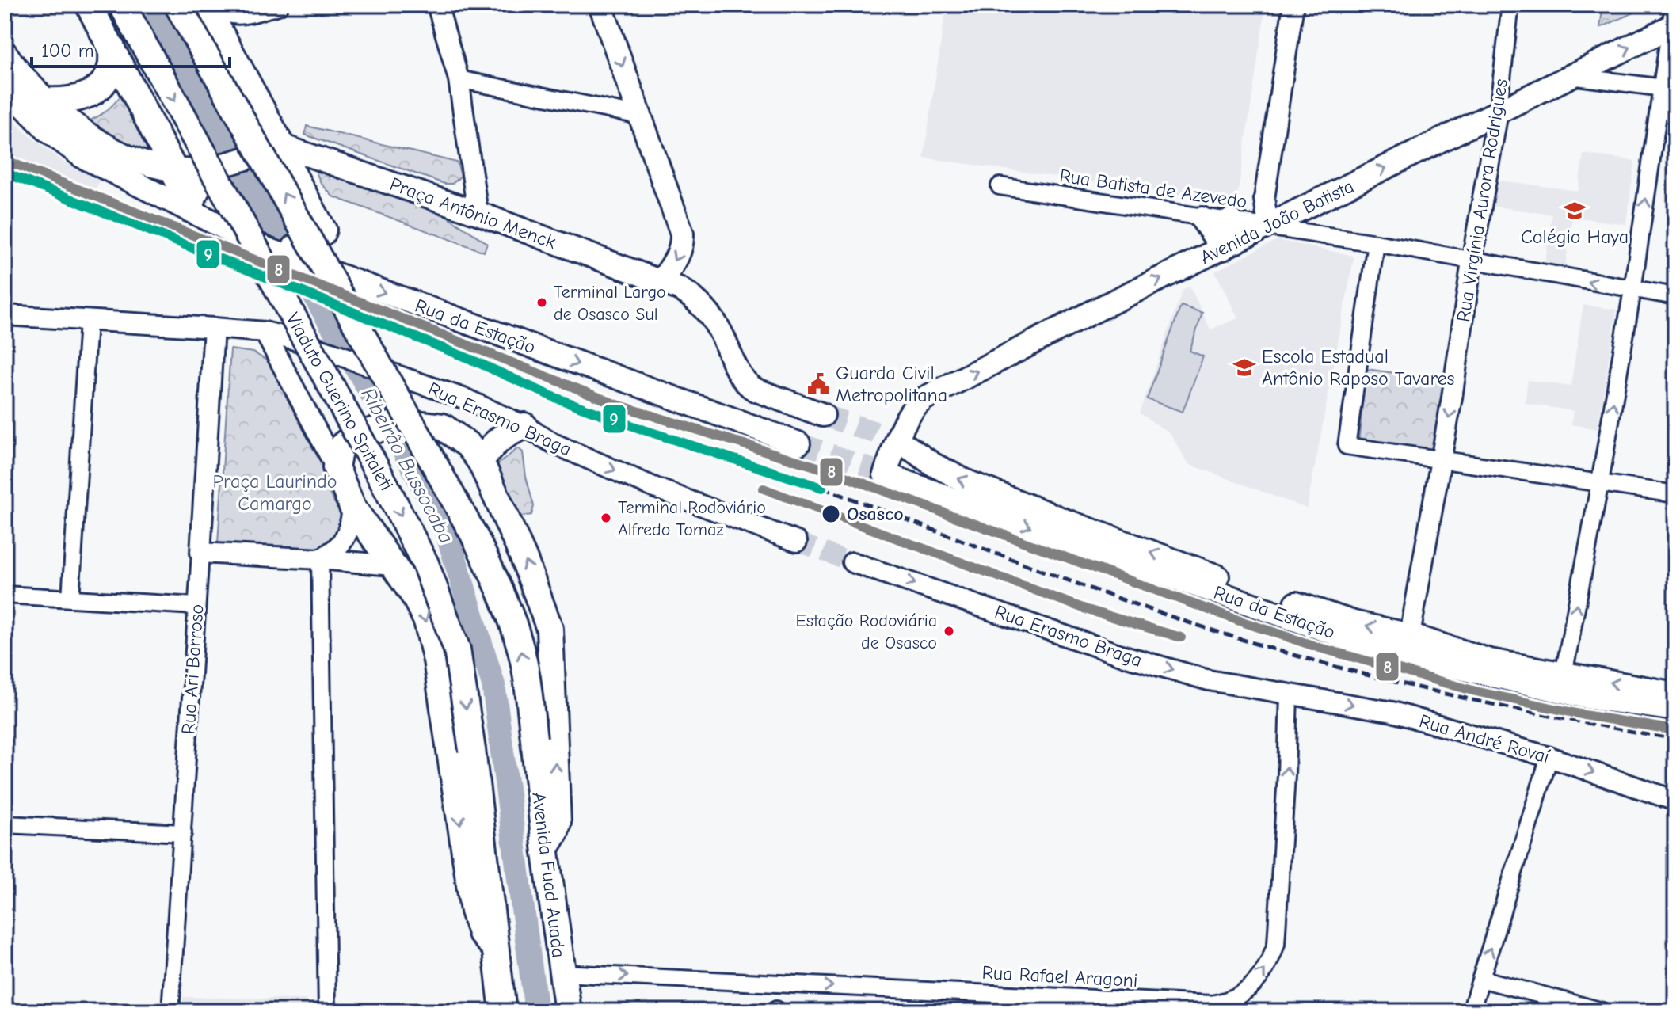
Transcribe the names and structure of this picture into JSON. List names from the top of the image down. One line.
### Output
{"streets":{"main road":["Praça Antônio Menck","Avenida João Batista","Rua da Estação","Viaduto Guerino Spitaleti","Avenida Fuad Auada"],"street":["Rua Batista de Azevedo","Rua Virgínia Aurora Rodrigues","Rua Erasmo Braga","Rua Ari Barroso","Rua André Rovaí","Rua Rafael Aragoni"]},"crossings":[["Rua Batista de Azevedo","Rua Virgínia Aurora Rodrigues"],["Rua Batista de Azevedo","Avenida João Batista"],["Rua Virgínia Aurora Rodrigues","Avenida João Batista"],["Rua Virgínia Aurora Rodrigues","Rua da Estação"],["Avenida João Batista","Rua da Estação"],["Rua Erasmo Braga","Rua Ari Barroso"],["Rua Erasmo Braga","Rua André Rovaí"],["Rua Erasmo Braga","Rua Rafael Aragoni"],["Rua André Rovaí","Rua Rafael Aragoni"],["Avenida Fuad Auada","Rua Rafael Aragoni"]],"one_way":["Avenida João Batista","Rua Erasmo Braga","Rua André Rovaí"],"water":["Ribeirão Bussocaba"],"parks":["Praça Laurindo Camargo"],"places":{"school or university":["Colégio Haya","Escola Estadual Antônio Raposo Tavares"],"other":["Terminal Largo de Osasco Sul","Osasco","Terminal Rodoviário Alfredo Tomaz","Estação Rodoviária de Osasco"],"public building":["Guarda Civil Metropolitana"]},"lines":["transit line 8","transit line 9"],"scale_bar":"100 m"}
